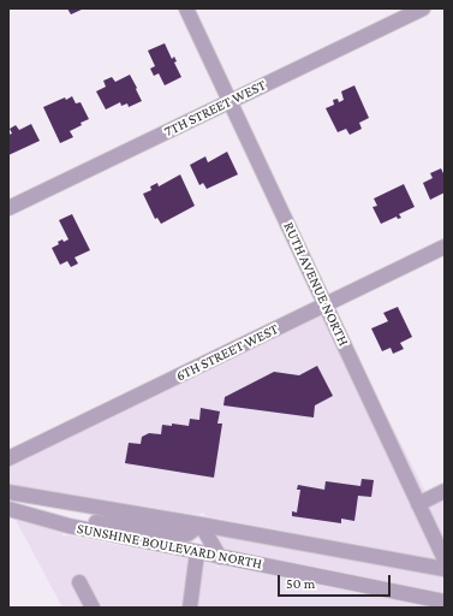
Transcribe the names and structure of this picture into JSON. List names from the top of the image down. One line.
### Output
{"streets":{"street":["7TH STREET WEST","RUTH AVENUE NORTH","6TH STREET WEST","SUNSHINE BOULEVARD NORTH"]},"crossings":[["7TH STREET WEST","RUTH AVENUE NORTH"],["RUTH AVENUE NORTH","6TH STREET WEST"]],"scale_bar":"50 m"}
